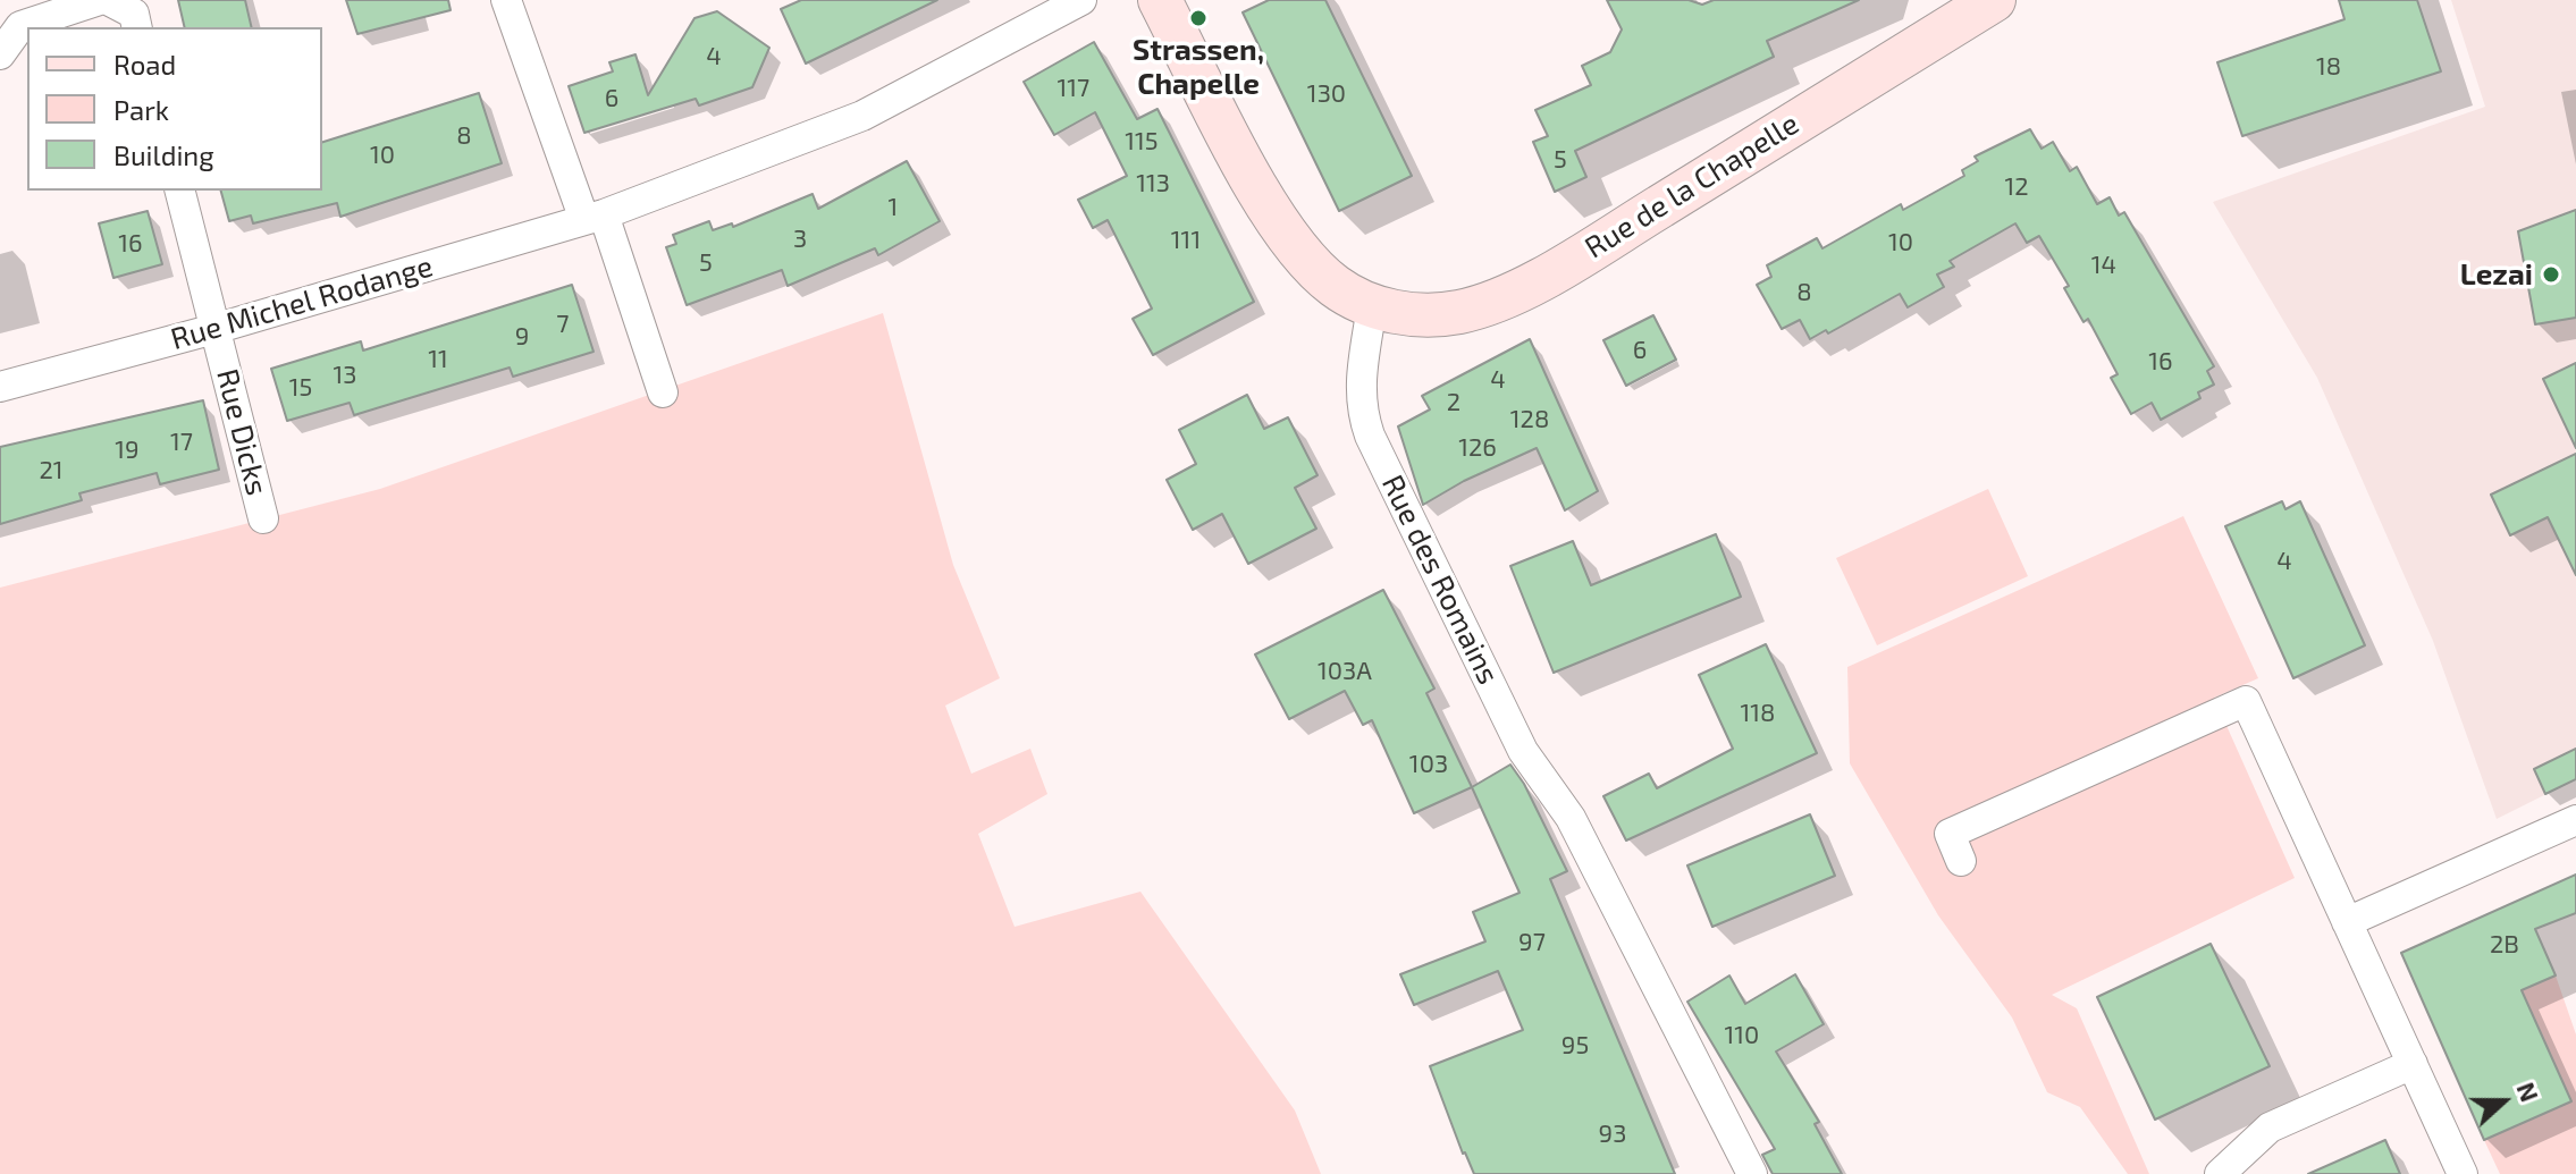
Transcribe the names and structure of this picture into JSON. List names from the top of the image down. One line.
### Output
{"streets":{"main road":["Rue de la Chapelle"],"street":["Rue Michel Rodange","Rue Dicks","Rue des Romains"]},"crossings":[["Rue de la Chapelle","Rue des Romains"],["Rue Michel Rodange","Rue Dicks"]],"places":["Strassen, Chapelle","Lezai"],"house_numbers":["4","18","117","130","6","8","115","10","5","113","12","1","3","111","10","16","5","14","8","7","9","6","11","16","13","4","15","2","128","17","126","19","21","4","103A","118","103","97","2B","110","95","93"],"legend":["Road","Park","Building"],"north":"right"}
